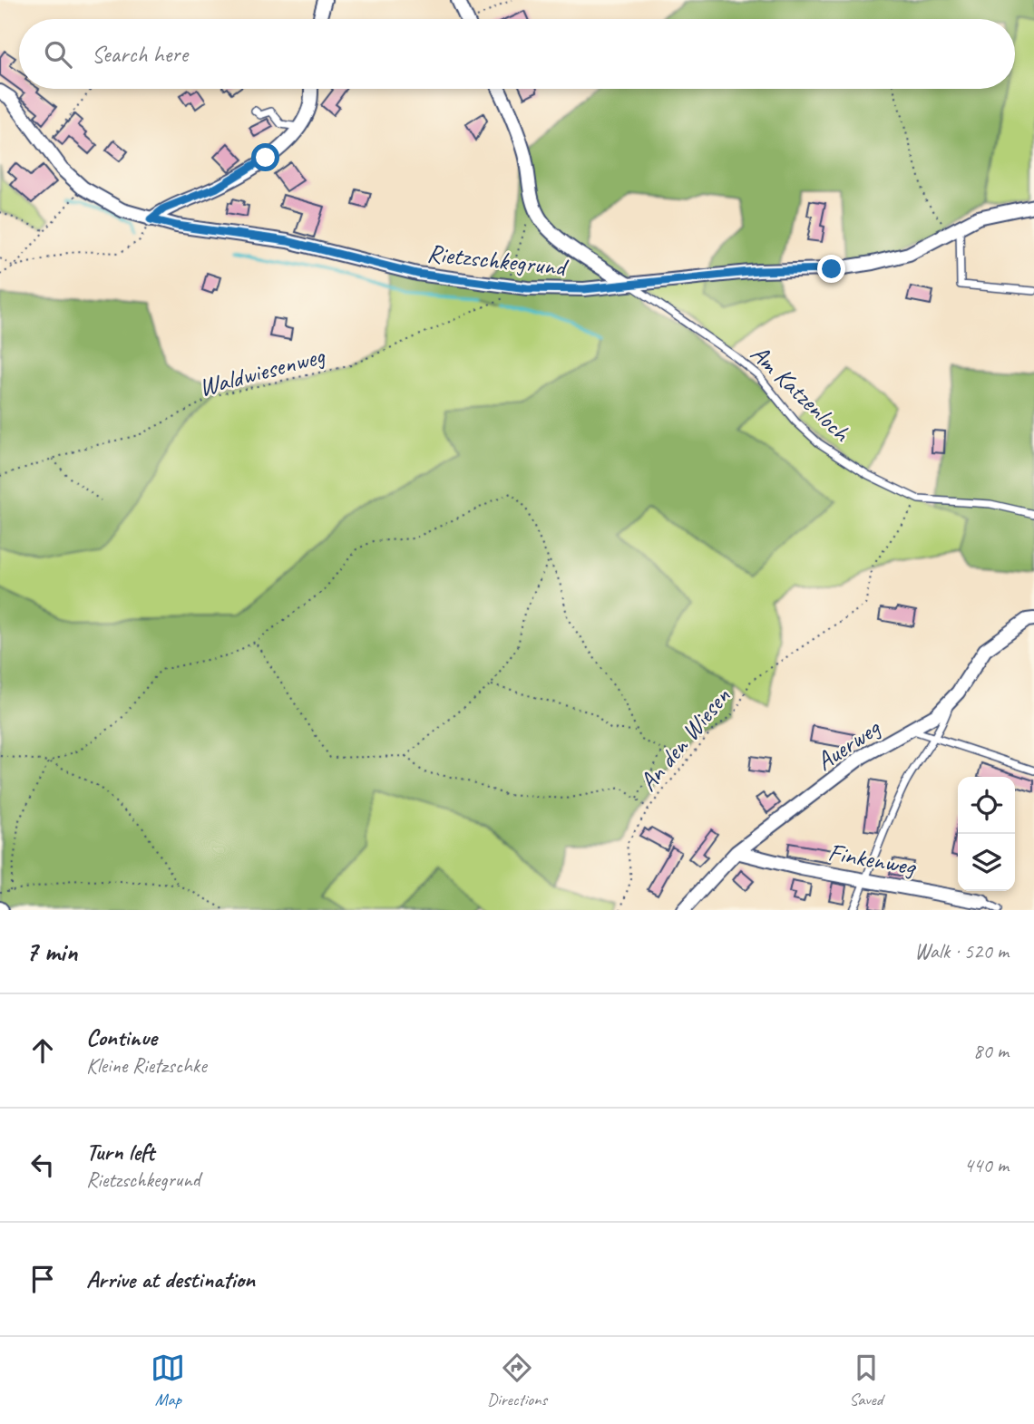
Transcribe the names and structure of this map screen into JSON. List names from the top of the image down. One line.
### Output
{"streets":{"street":["Rietzschkegrund","Auerweg","Finkenweg"],"lane":["Am Katzenloch"],"path":["Waldwiesenweg","An den Wiesen"]},"crossings":[["Rietzschkegrund","Waldwiesenweg"],["Rietzschkegrund","Am Katzenloch"],["Am Katzenloch","An den Wiesen"],["Auerweg","Finkenweg"]],"page":{"search":"Search here","heading":["7 min","Walk · 520 m"],"list":[["Continue","Kleine Rietzschke","80 m"],["Turn left","Rietzschkegrund","440 m"],"Arrive at destination"],"nav":["Map","Directions","Saved"]}}
